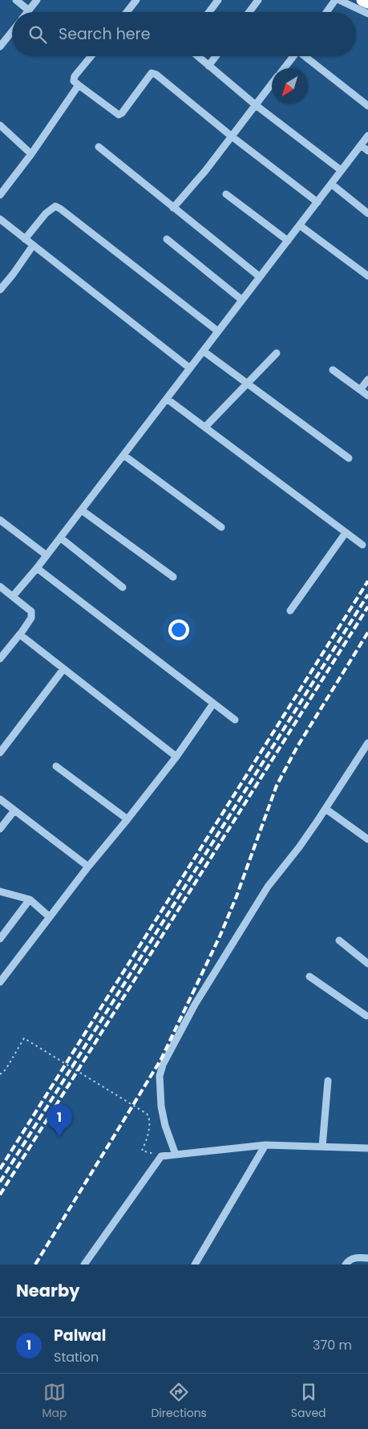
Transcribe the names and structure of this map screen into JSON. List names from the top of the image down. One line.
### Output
{"north":"bottom left","page":{"search":"Search here","pins":"1","heading":"Nearby","list":[{"mark":"1","name":"Palwal","note":"Station","value":"370 m"}],"nav":["Map","Directions","Saved"]}}
